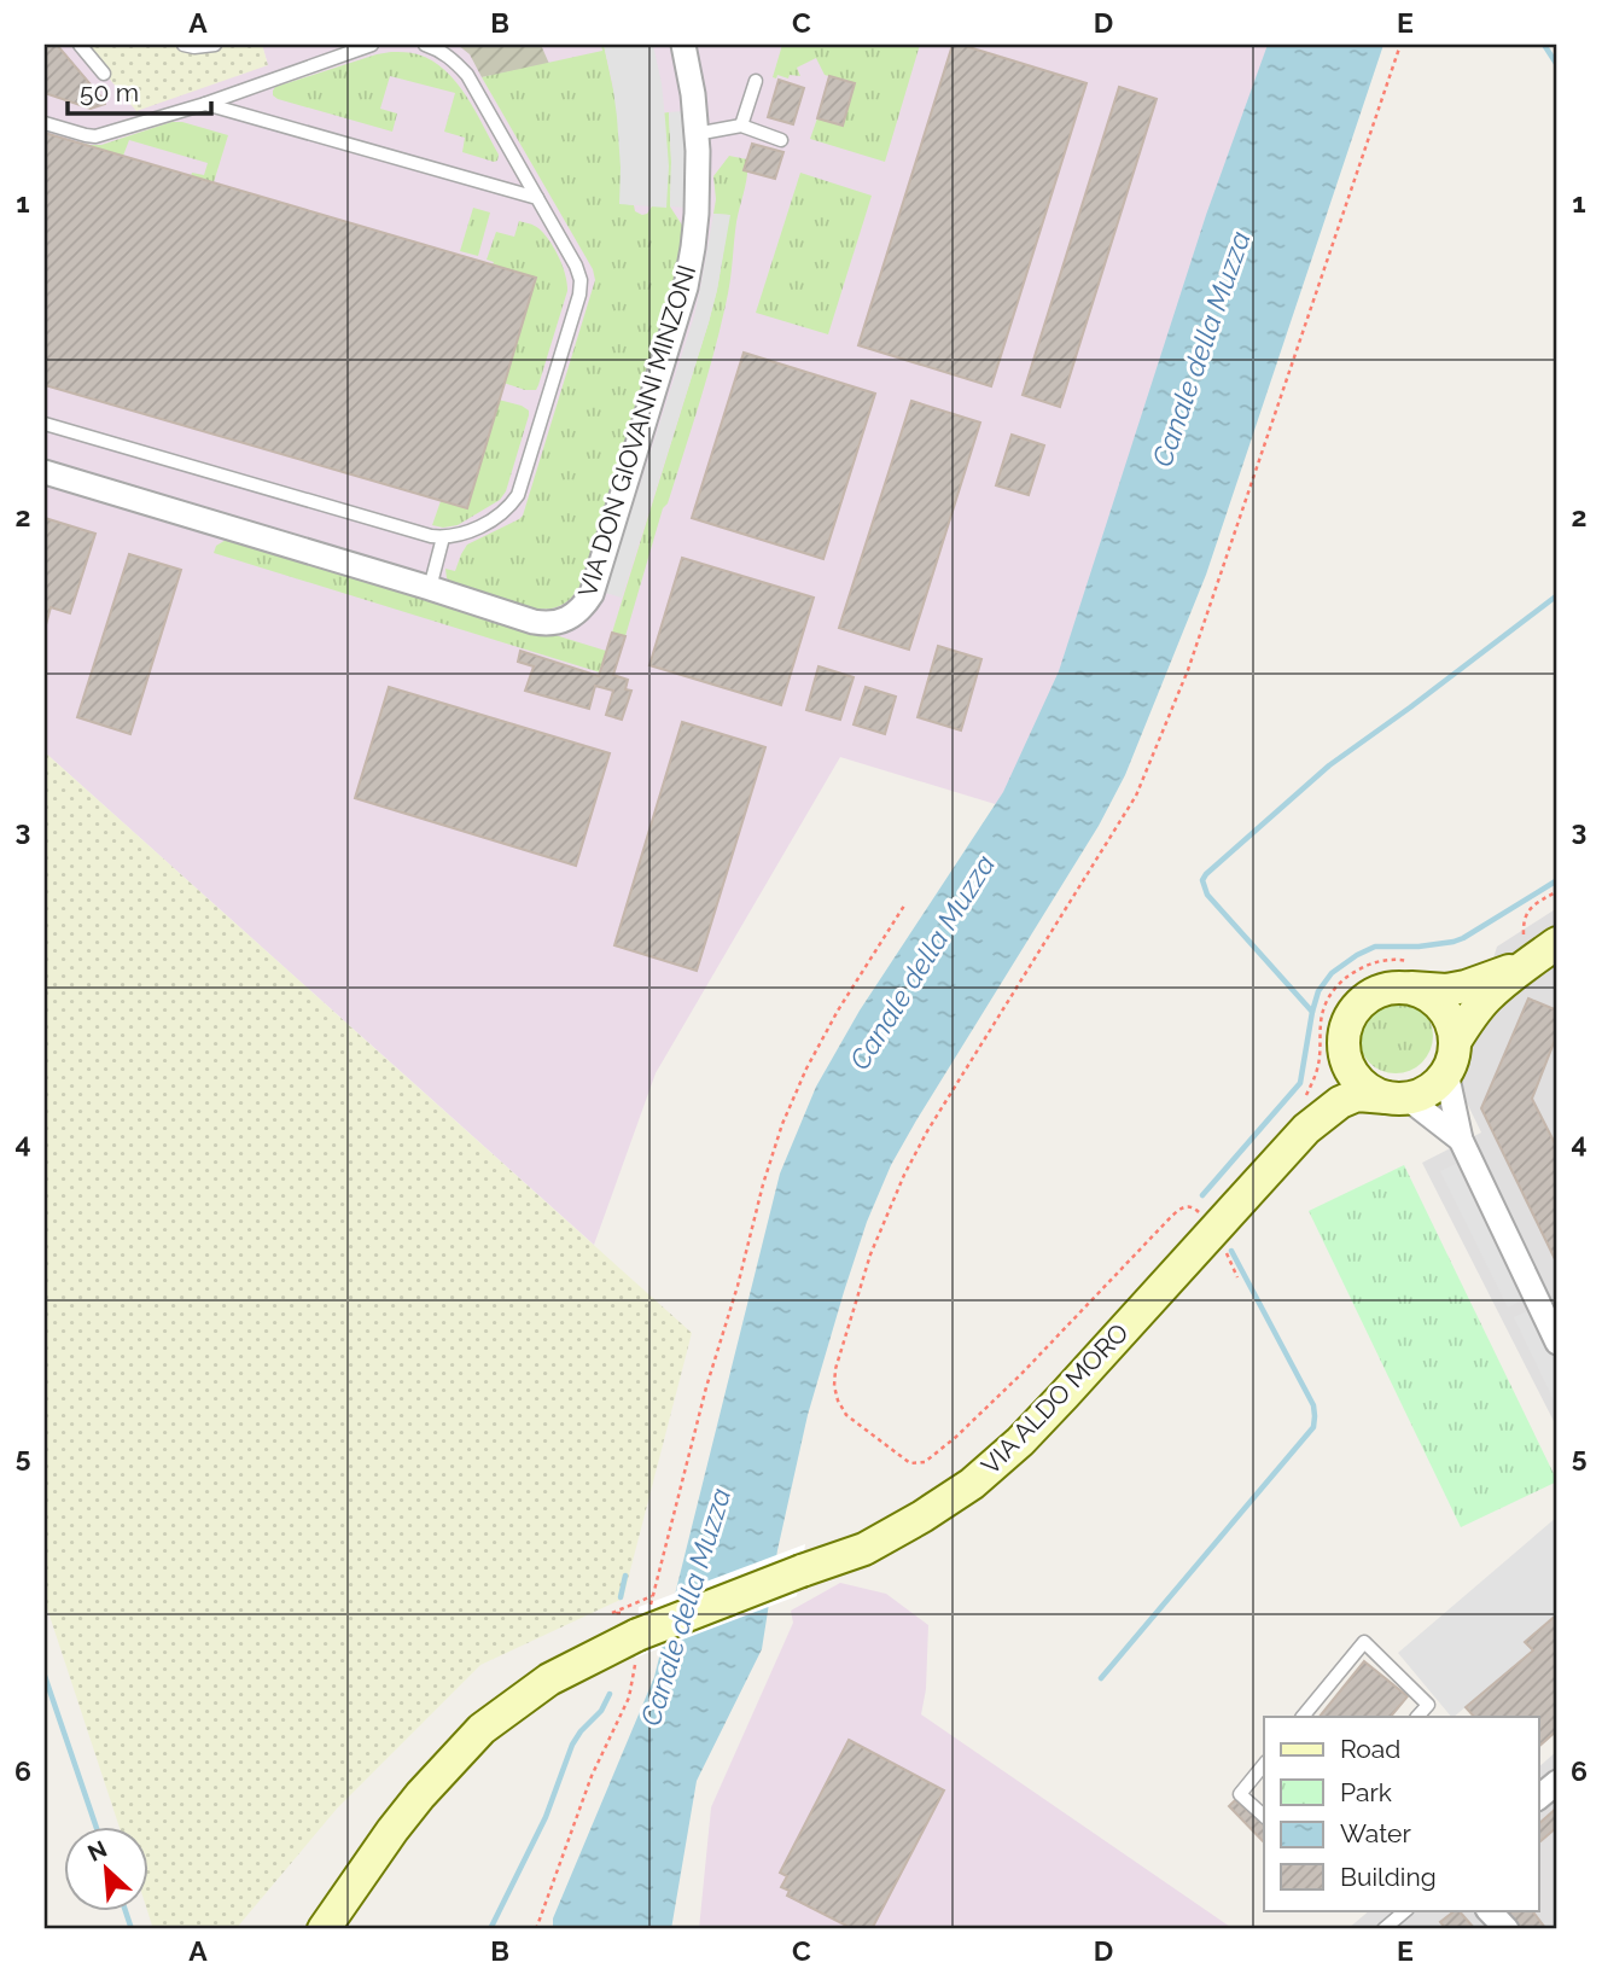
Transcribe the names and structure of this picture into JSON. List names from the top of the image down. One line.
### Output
{"streets":{"street":["VIA DON GIOVANNI MINZONI","VIA ALDO MORO"]},"water":["Canale della Muzza"],"legend":["Road","Park","Water","Building"],"scale_bar":"50 m","north":"top left","grid":{"columns":["A","B","C","D","E"],"rows":["1","2","3","4","5","6"]}}
